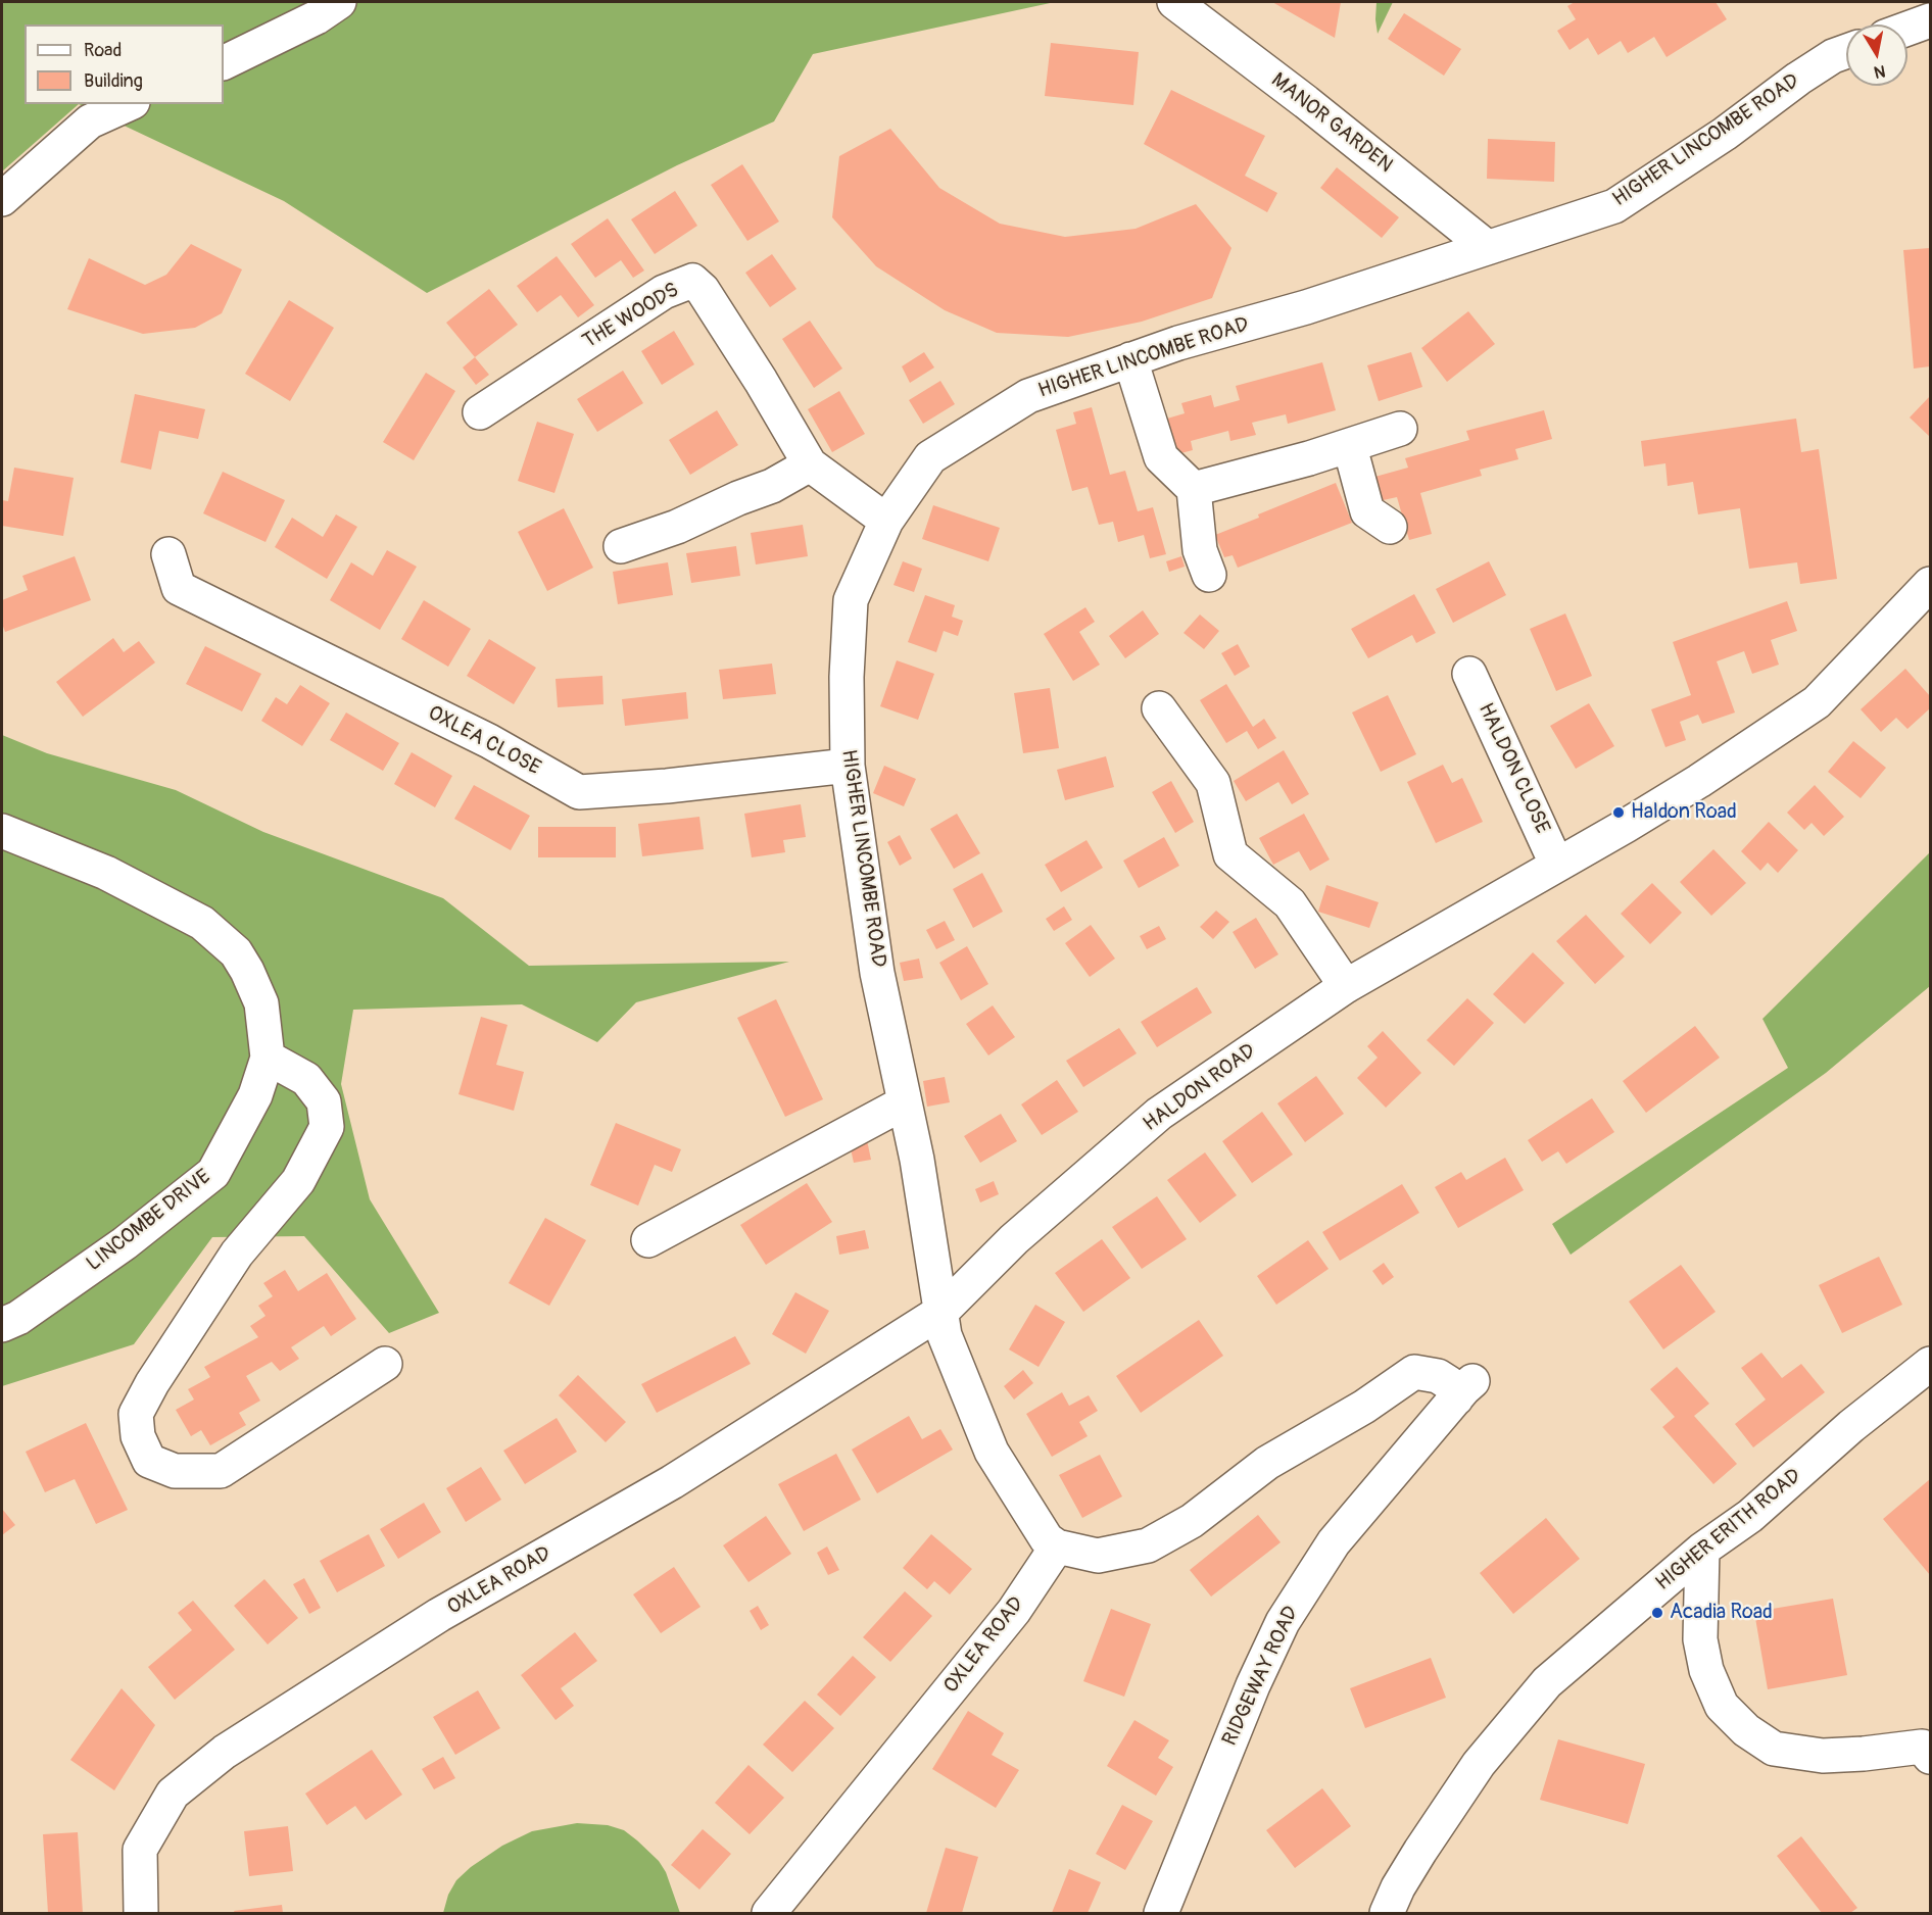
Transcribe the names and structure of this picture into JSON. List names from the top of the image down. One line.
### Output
{"streets":{"street":["MANOR GARDEN","HIGHER LINCOMBE ROAD","THE WOODS","OXLEA CLOSE","HALDON CLOSE","HALDON ROAD","LINCOMBE DRIVE","HIGHER ERITH ROAD","OXLEA ROAD","RIDGEWAY ROAD"]},"crossings":[["MANOR GARDEN","HIGHER LINCOMBE ROAD"],["HIGHER LINCOMBE ROAD","THE WOODS"],["HIGHER LINCOMBE ROAD","OXLEA CLOSE"],["HIGHER LINCOMBE ROAD","HALDON ROAD"],["HIGHER LINCOMBE ROAD","OXLEA ROAD"],["HIGHER LINCOMBE ROAD","RIDGEWAY ROAD"],["HALDON CLOSE","HALDON ROAD"],["HALDON ROAD","OXLEA ROAD"],["OXLEA ROAD","RIDGEWAY ROAD"]],"places":["Haldon Road","Acadia Road"],"legend":["Road","Building"],"north":"bottom"}
